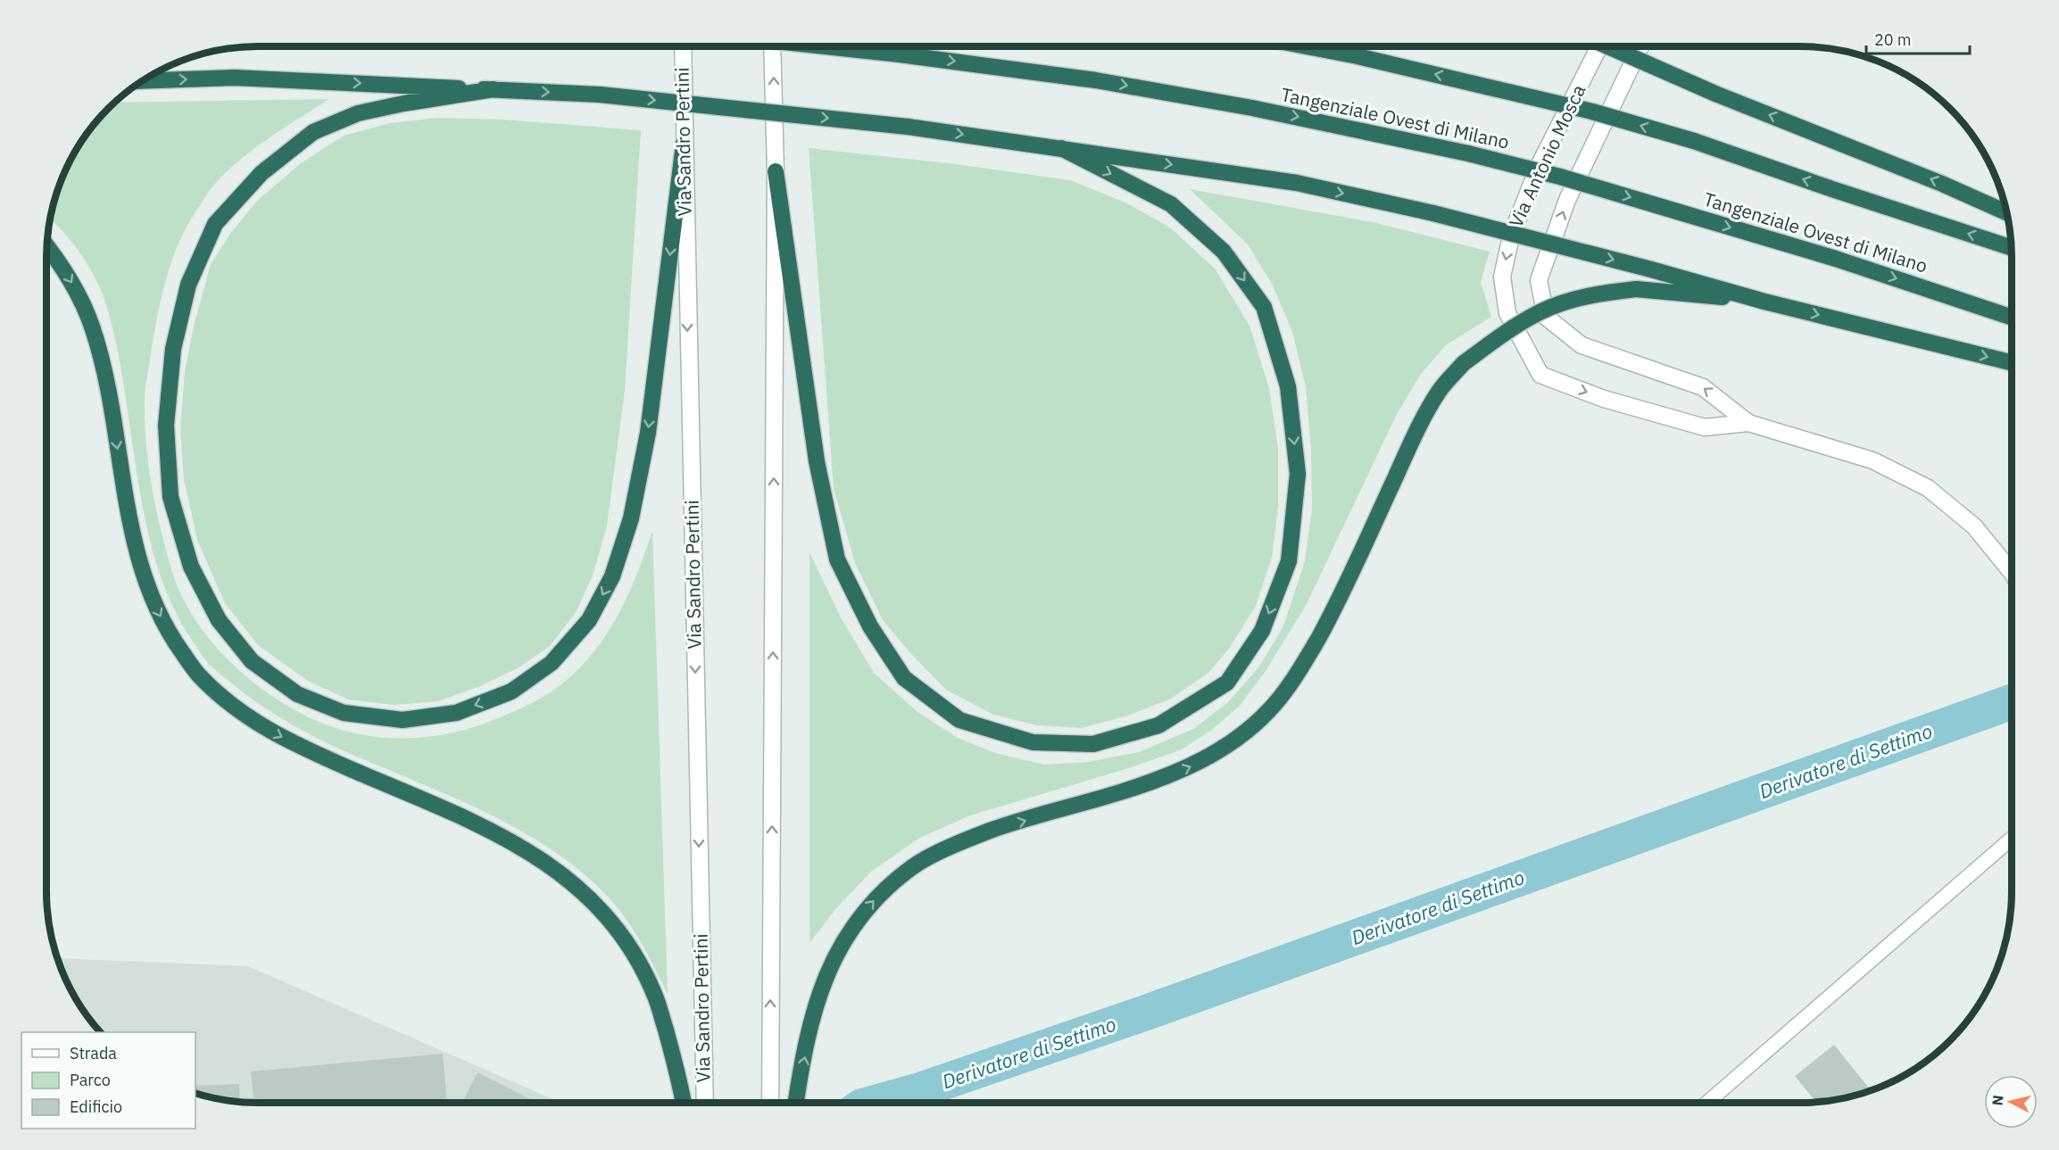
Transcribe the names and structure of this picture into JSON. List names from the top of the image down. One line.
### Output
{"streets":{"highway":["Tangenziale Ovest di Milano"],"main road":["Via Sandro Pertini","Via Antonio Mosca"]},"water":["Derivatore di Settimo"],"legend":["Strada","Parco","Edificio"],"scale_bar":"20 m","north":"left"}
